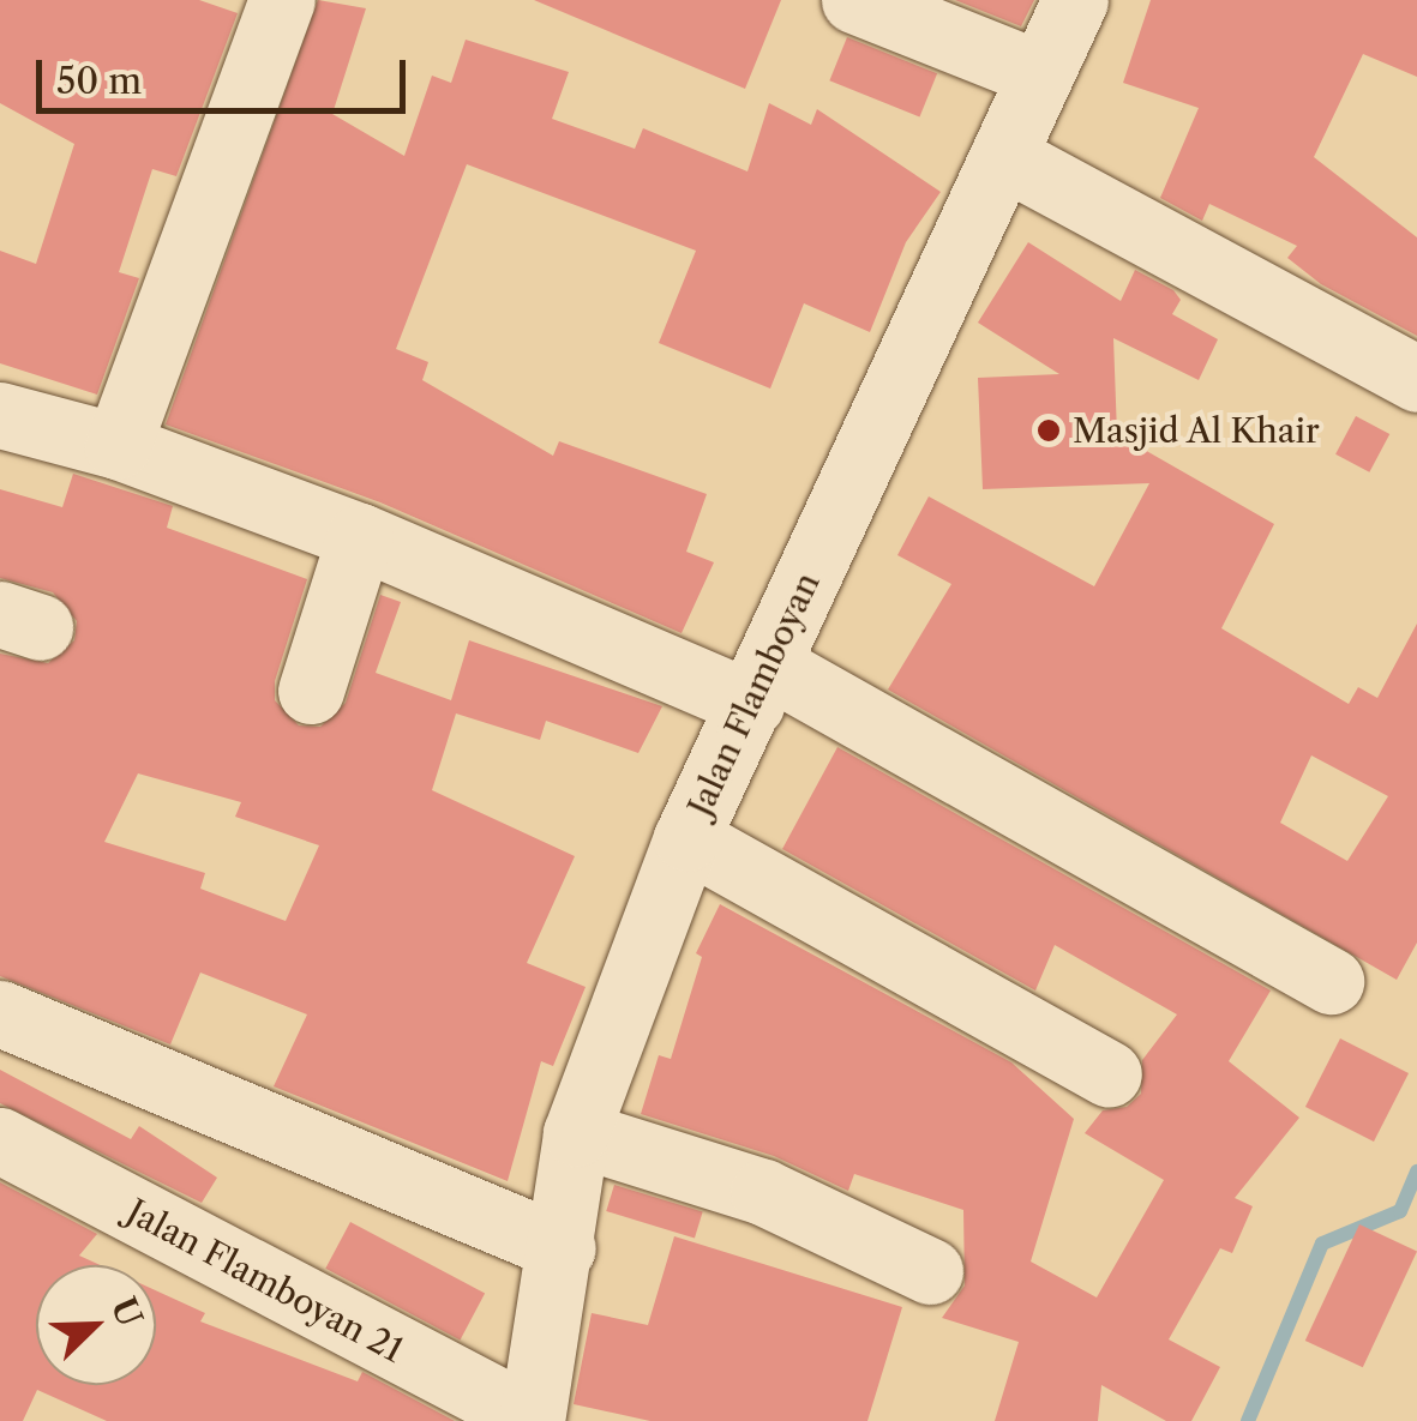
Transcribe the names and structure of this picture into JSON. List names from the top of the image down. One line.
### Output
{"streets":{"street":["Jalan Flamboyan","Jalan Flamboyan 21"]},"crossings":[["Jalan Flamboyan","Jalan Flamboyan 21"]],"places":["Masjid Al Khair"],"scale_bar":"50 m","north":"top right"}
